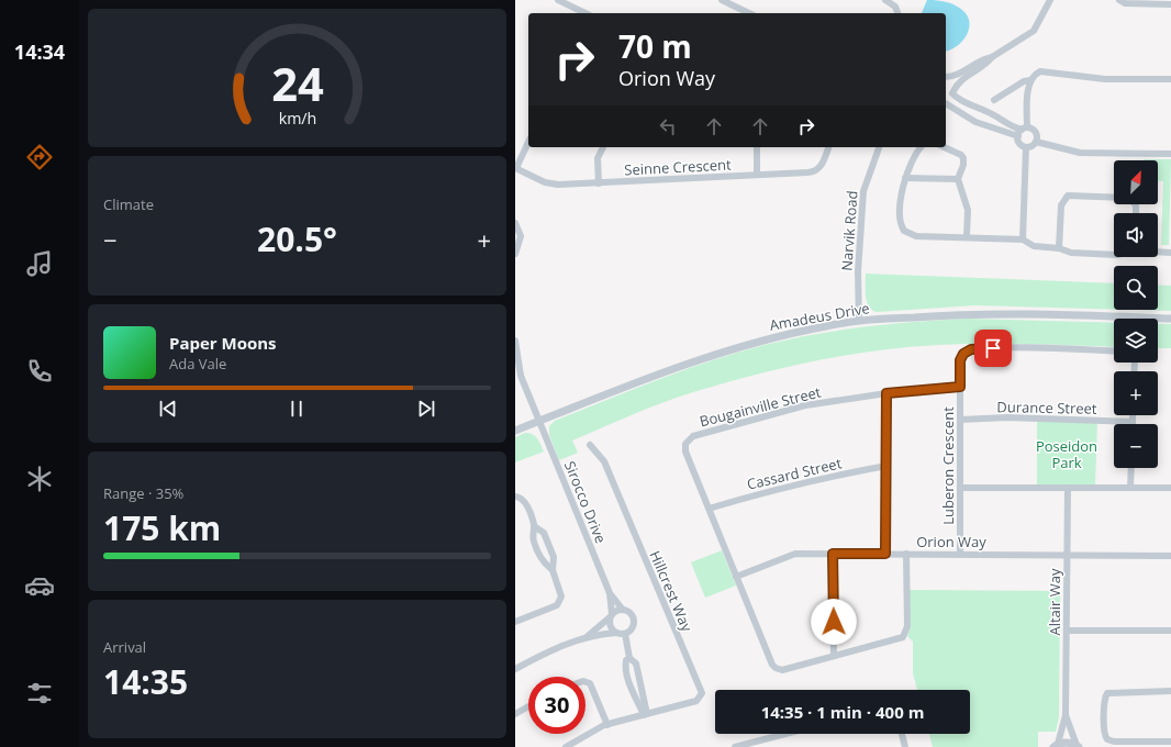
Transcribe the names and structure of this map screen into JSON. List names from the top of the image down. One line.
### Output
{"streets":{"street":["Seinne Crescent","Narvik Road","Amadeus Drive","Bougainville Street","Durance Street","Luberon Crescent","Cassard Street","Sirocco Drive","Orion Way","Hillcrest Way","Altair Way"]},"crossings":[["Narvik Road","Amadeus Drive"],["Amadeus Drive","Sirocco Drive"],["Bougainville Street","Luberon Crescent"],["Bougainville Street","Cassard Street"],["Bougainville Street","Orion Way"],["Durance Street","Luberon Crescent"],["Luberon Crescent","Orion Way"],["Orion Way","Altair Way"]],"parks":["Poseidon Park"],"north":"top right","page":{"tabs":"14:34","turn":["70 m","Orion Way"],"tile":["Climate",["Range · 35%","175 km"],["Arrival","14:35"]],"map_buttons":["+","−"],"heat":["−","20.5°","+"],"song":["Paper Moons","Ada Vale"],"limit":"30","trip":"14:35 · 1 min · 400 m","gauge":["24","km/h"]}}
